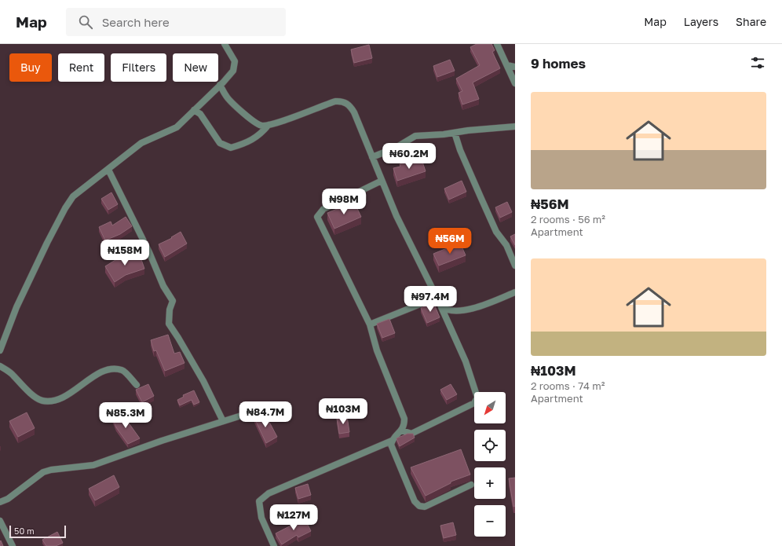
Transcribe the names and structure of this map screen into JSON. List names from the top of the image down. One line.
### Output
{"scale_bar":"50 m","north":"bottom left","page":{"header":"Map","search":"Search here","nav":["Map","Layers","Share"],"heading":"9 homes","chip":["Buy","Rent","Filters","New"],"list":[{"name":"₦56M","note":"2 rooms · 56 m² · Apartment"},{"name":"₦103M","note":"2 rooms · 74 m² · Apartment"}],"price":["₦60.2M","₦98M","₦56M","₦158M","₦97.4M","₦103M","₦84.7M","₦85.3M","₦127M"],"map_buttons":["+","−"],"scale":"50 m"}}
